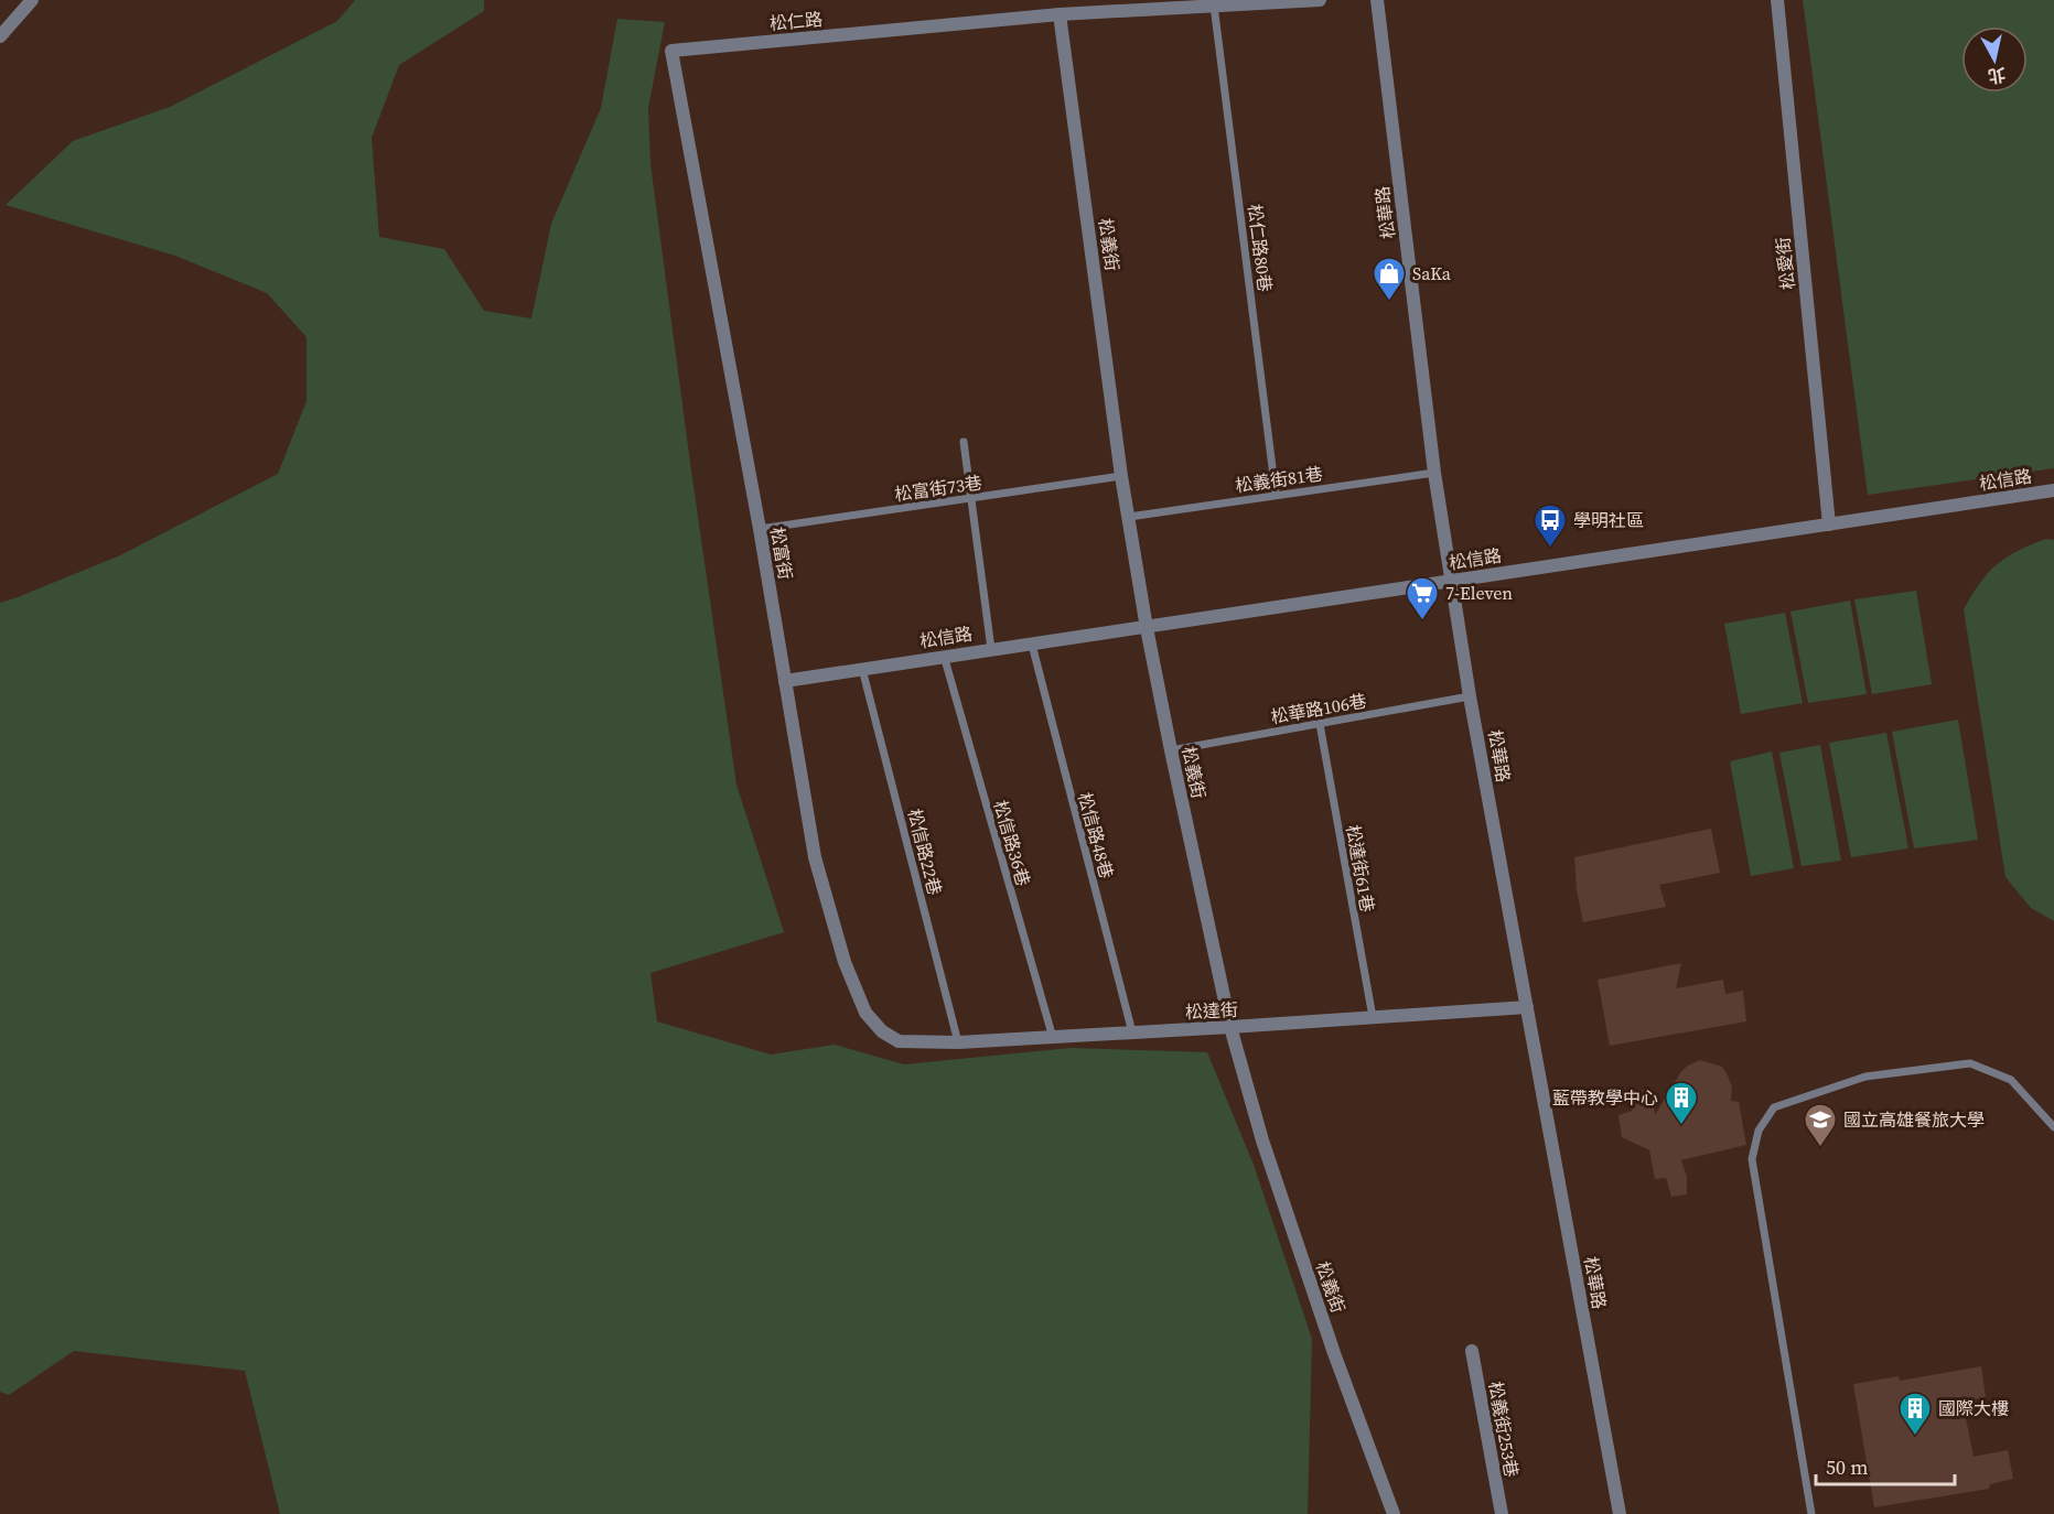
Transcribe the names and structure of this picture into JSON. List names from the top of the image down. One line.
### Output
{"streets":{"street":["松仁路","松華路","松義街","松愛街","松信路","松富街","松達街","松義街253巷"],"lane":["松仁路80巷","松義街81巷","松富街73巷","松華路106巷","松信路48巷","松信路36巷","松信路22巷","松達街61巷"]},"crossings":[["松仁路","松義街"],["松仁路","松仁路80巷"],["松仁路","松富街"],["松華路","松義街81巷"],["松華路","松信路"],["松華路","松華路106巷"],["松華路","松達街"],["松義街","松義街81巷"],["松義街","松信路"],["松義街","松富街73巷"],["松義街","松華路106巷"],["松義街","松達街"],["松仁路80巷","松義街81巷"],["松愛街","松信路"],["松信路","松富街"],["松信路","松信路48巷"],["松信路","松信路36巷"],["松信路","松信路22巷"],["松富街73巷","松富街"],["松富街","松達街"],["松華路106巷","松達街61巷"],["松信路48巷","松達街"],["松信路36巷","松達街"],["松信路22巷","松達街"],["松達街61巷","松達街"]],"places":{"shop":["SaKa"],"bus stop":["學明社區"],"supermarket":["7-Eleven"],"building":["藍帶教學中心","國際大樓"],"school or university":["國立高雄餐旅大學"]},"scale_bar":"50 m","north":"bottom"}
